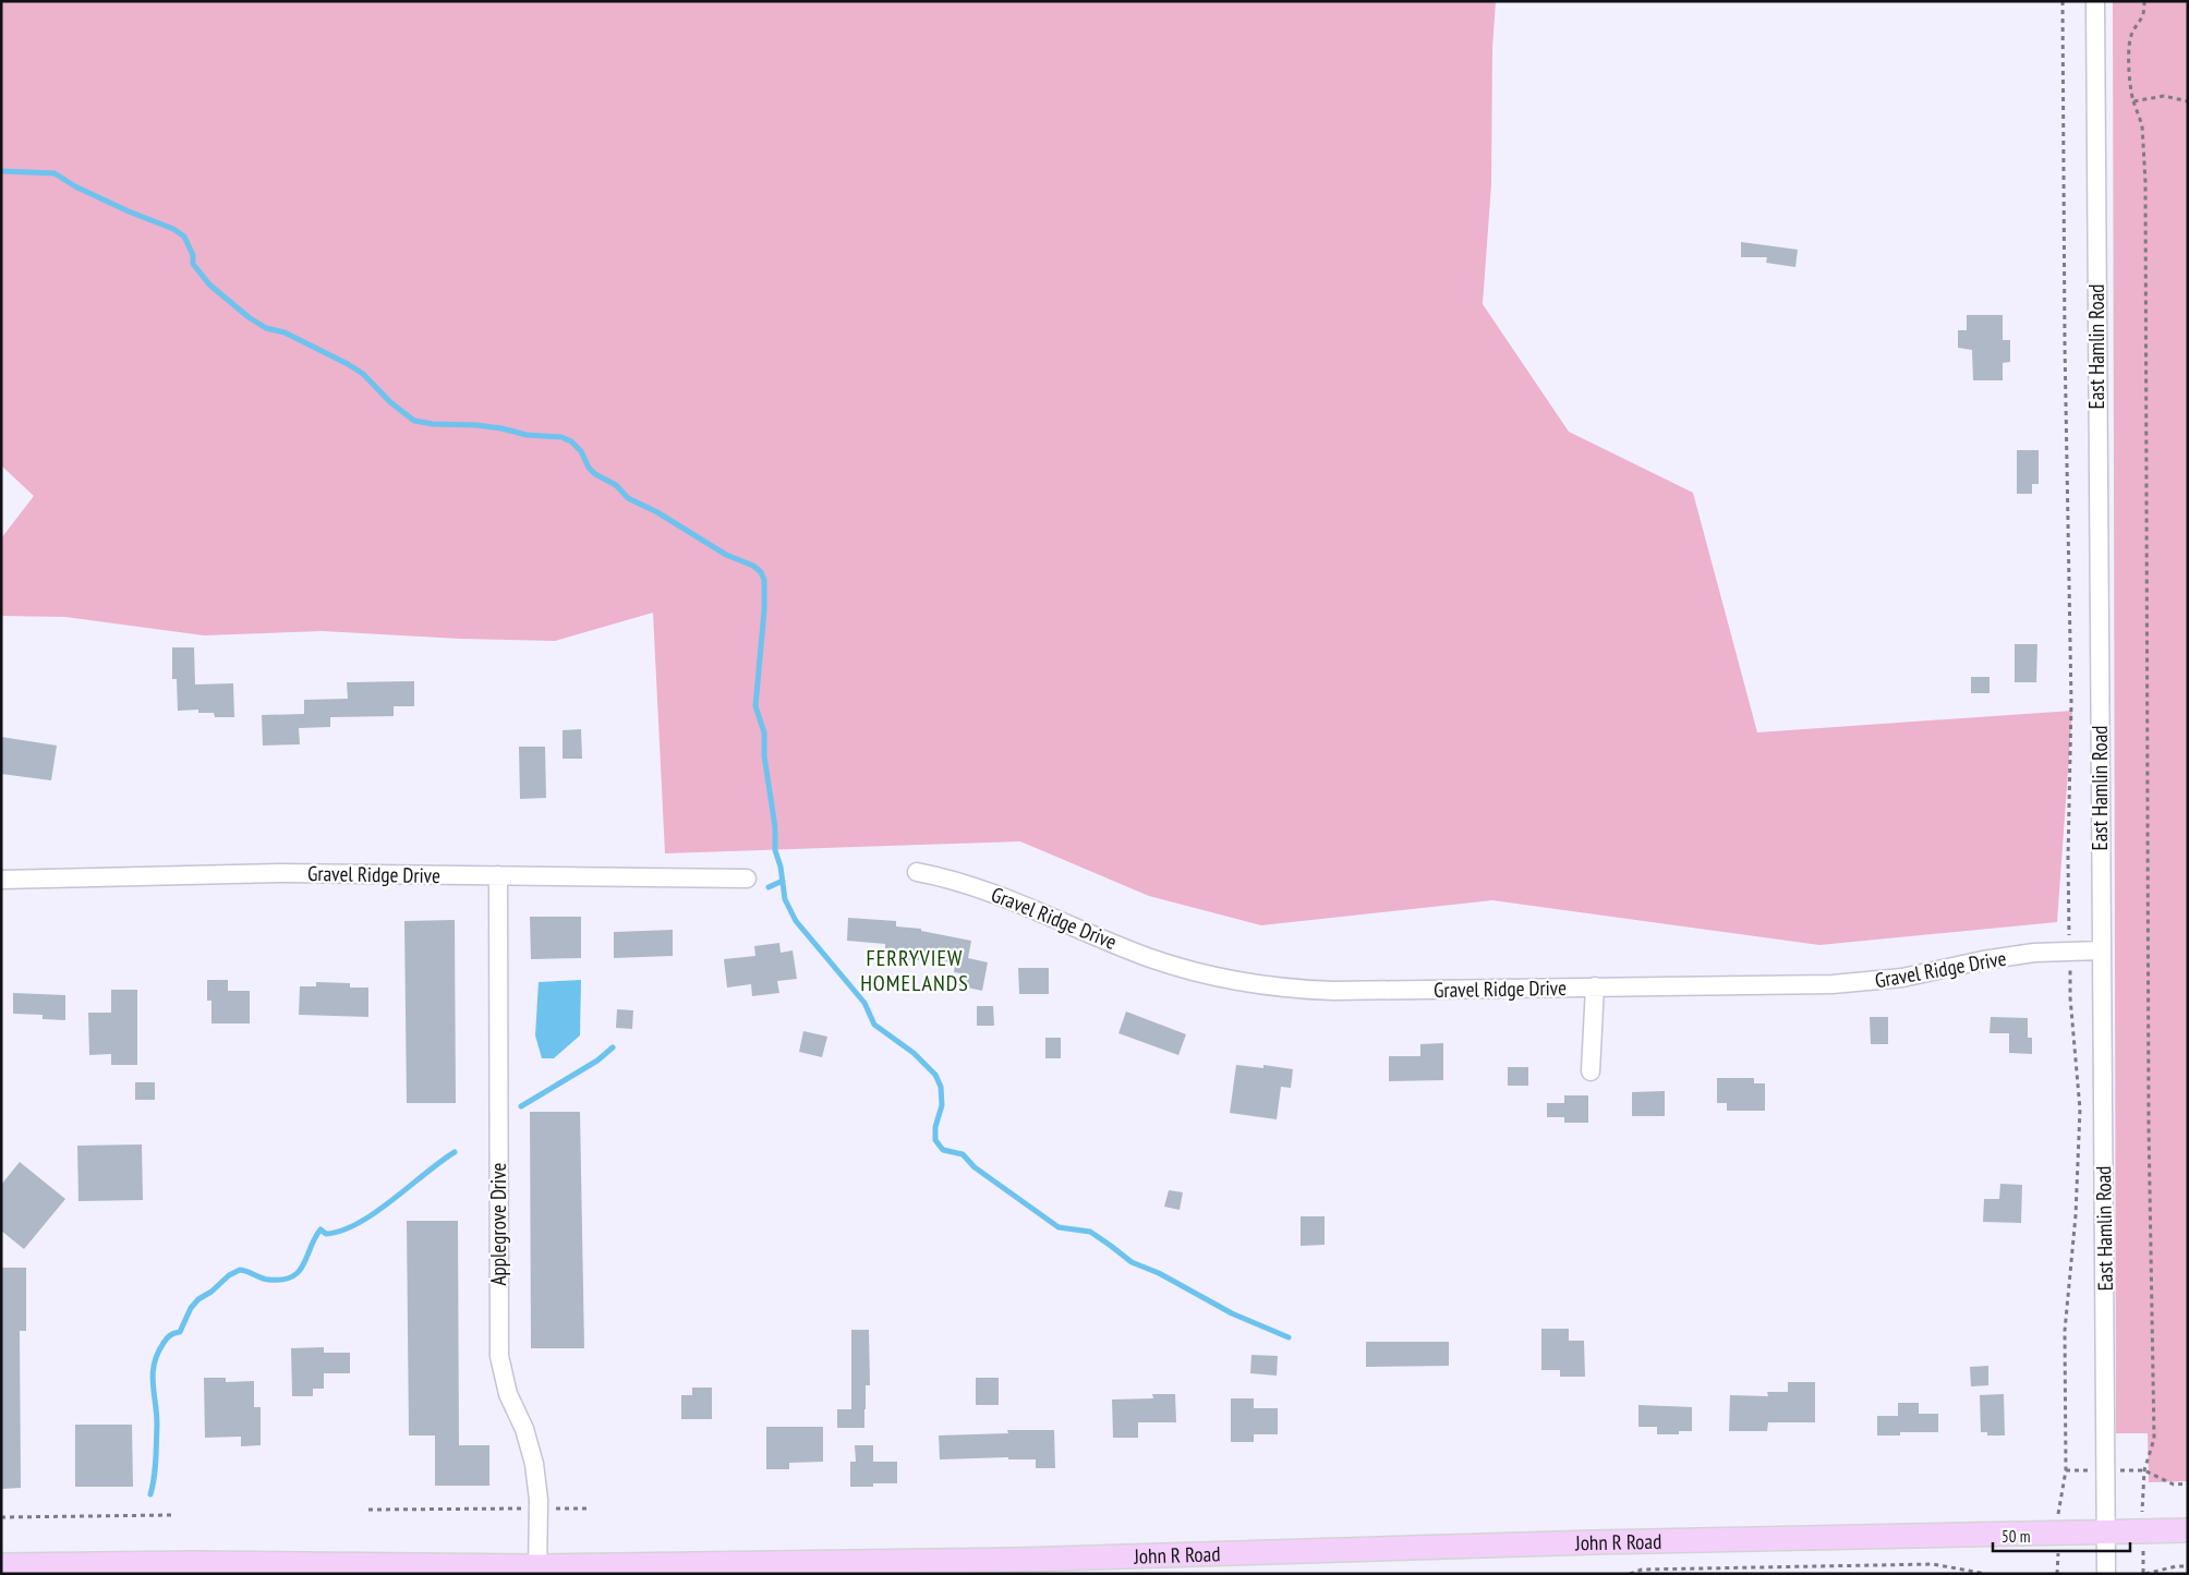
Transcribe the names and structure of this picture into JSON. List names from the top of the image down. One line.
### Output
{"streets":{"main road":["John R Road"],"street":["East Hamlin Road","Gravel Ridge Drive","Applegrove Drive"]},"crossings":[["East Hamlin Road","Gravel Ridge Drive"],["East Hamlin Road","John R Road"],["Gravel Ridge Drive","Applegrove Drive"],["Applegrove Drive","John R Road"]],"districts":["FERRYVIEW HOMELANDS"],"scale_bar":"50 m"}
